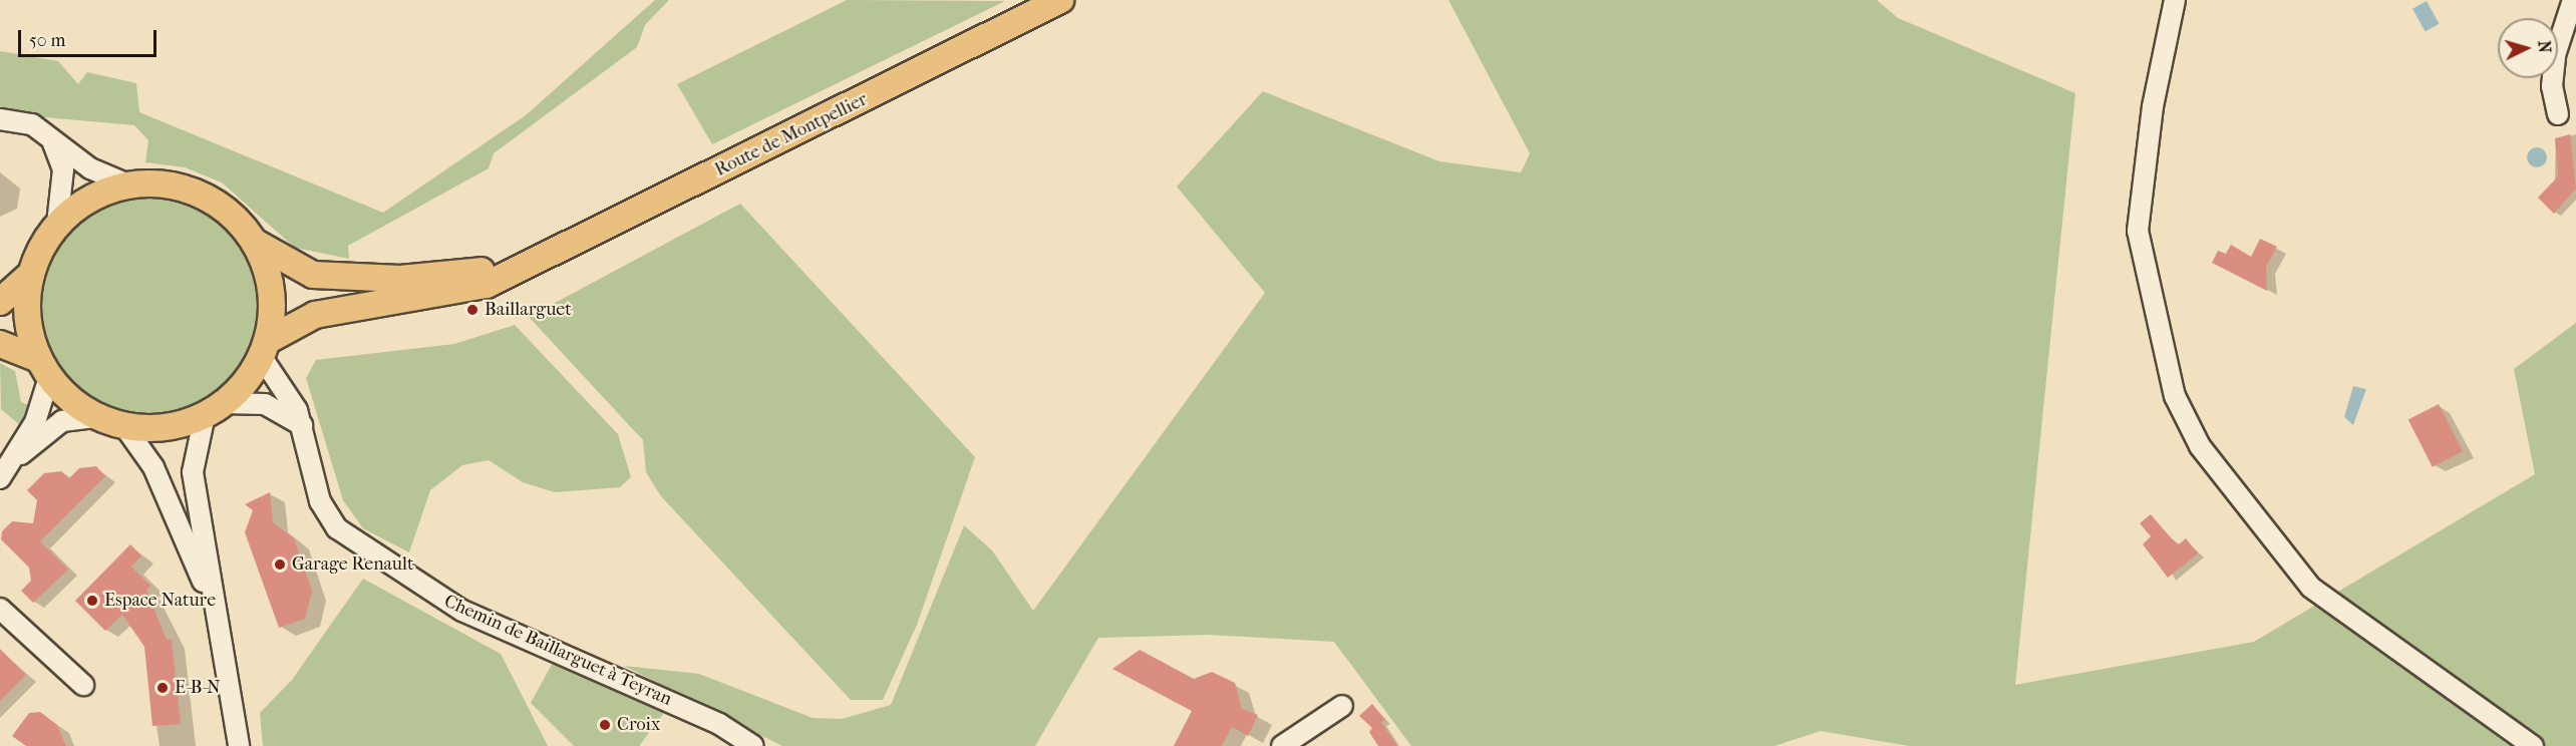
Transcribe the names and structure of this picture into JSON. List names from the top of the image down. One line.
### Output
{"streets":{"main road":["Route de Montpellier"],"street":["Chemin de Baillarguet à Teyran"]},"crossings":[["Route de Montpellier","Chemin de Baillarguet à Teyran"]],"places":["Baillarguet","Garage Renault","Espace Nature","E-B-N","Croix"],"scale_bar":"50 m","north":"right"}
